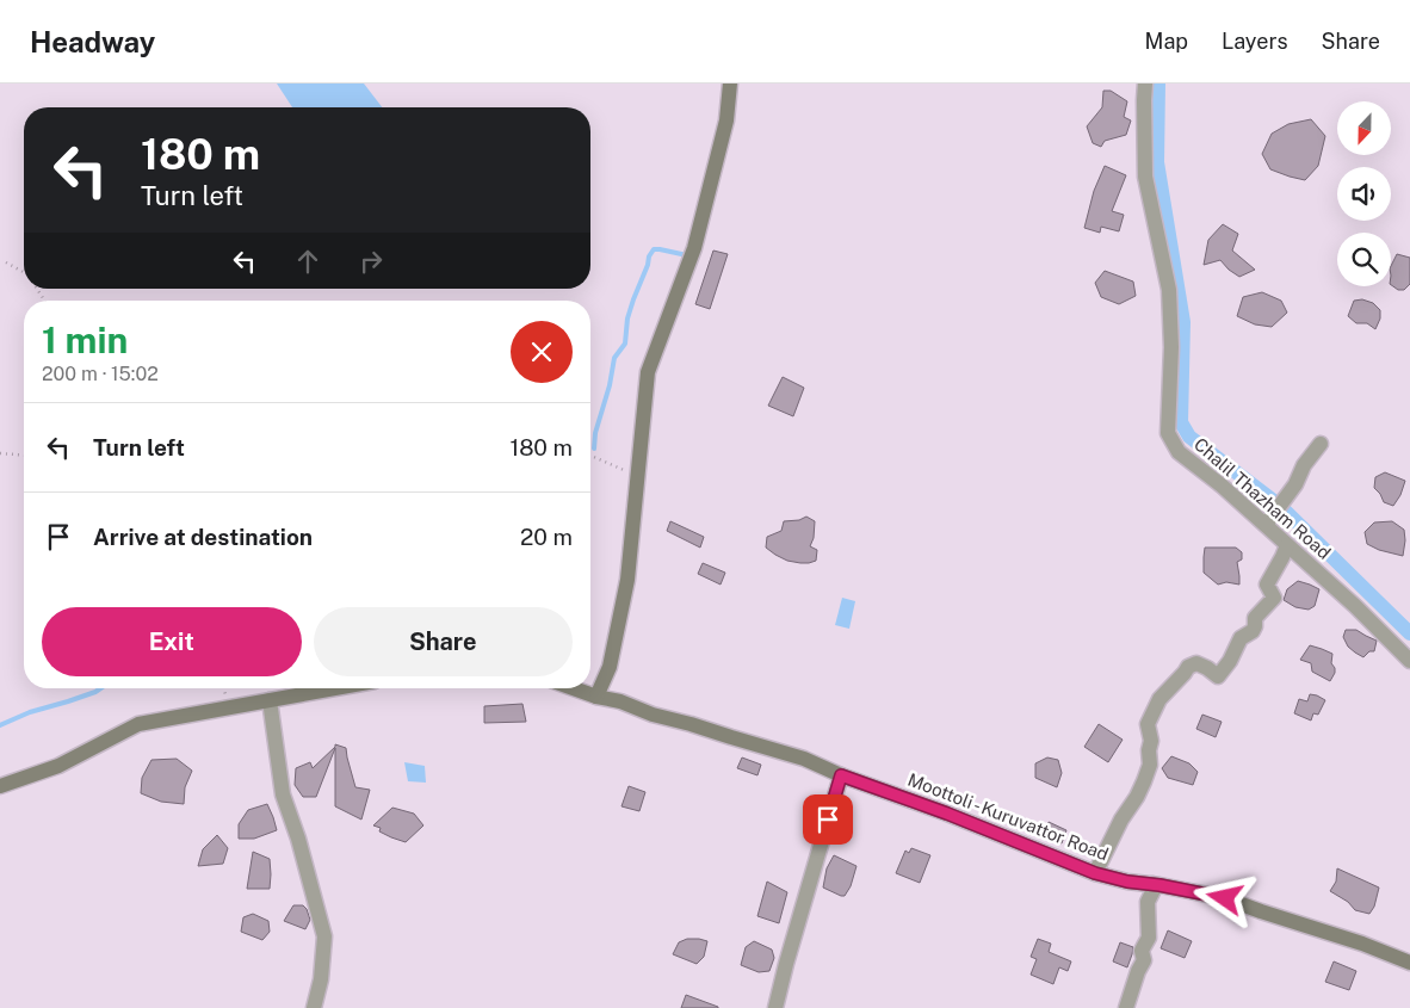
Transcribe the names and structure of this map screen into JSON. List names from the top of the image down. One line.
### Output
{"streets":{"main road":["Moottoli - Kuruvattor Road"],"street":["Chalil Thazham Road"]},"north":"bottom","page":{"header":"Headway","nav":["Map","Layers","Share"],"turn":["180 m","Turn left"],"heading":["1 min","200 m · 15:02"],"list":[{"name":"Turn left","value":"180 m"},{"name":"Arrive at destination","value":"20 m"}],"buttons":["Exit","Share"]}}
